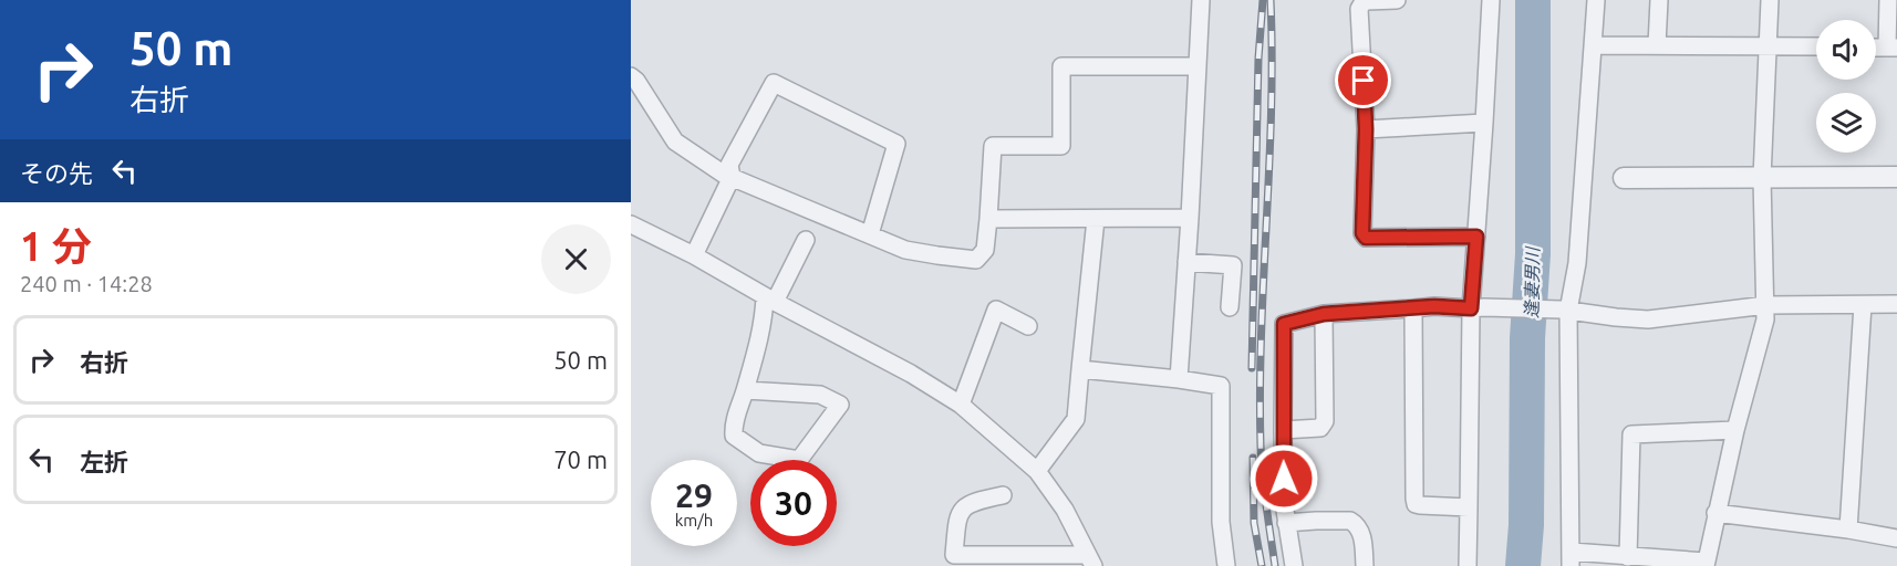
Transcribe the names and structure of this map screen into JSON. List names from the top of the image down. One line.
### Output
{"water":["逢妻男川"],"page":{"turn":["50 m","右折"],"then":"その先","heading":["1 分","240 m · 14:28"],"list":[{"name":"右折","value":"50 m"},{"name":"左折","value":"70 m"}],"speed":"29 km/h","limit":"30"}}
